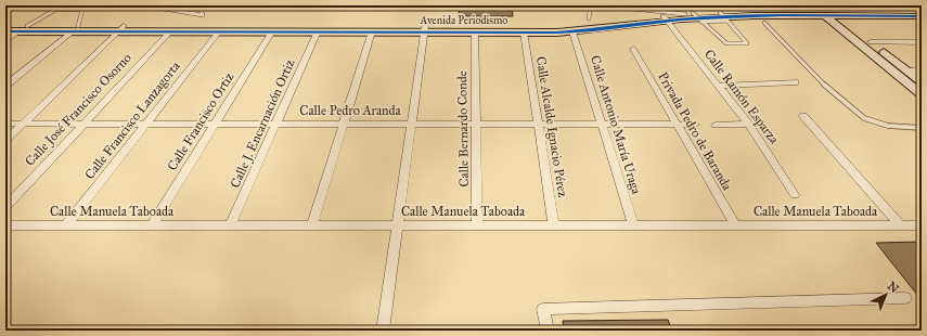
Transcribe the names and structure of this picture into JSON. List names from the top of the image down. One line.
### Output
{"streets":{"street":["Avenida Periodismo","Calle Ramón Esparza","Calle José Francisco Osorno","Calle Pedro Aranda","Calle Francisco Lanzagorta","Calle Francisco Ortiz","Calle J. Encarnación Ortiz","Calle Antonio María Uraga","Calle Alcalde Ignacio Pérez","Calle Bernardo Conde","Privada Pedro de Baranda","Calle Manuela Taboada"]},"crossings":[["Avenida Periodismo","Calle Ramón Esparza"],["Avenida Periodismo","Calle José Francisco Osorno"],["Avenida Periodismo","Calle Francisco Lanzagorta"],["Avenida Periodismo","Calle Francisco Ortiz"],["Avenida Periodismo","Calle J. Encarnación Ortiz"],["Avenida Periodismo","Calle Antonio María Uraga"],["Avenida Periodismo","Calle Alcalde Ignacio Pérez"],["Avenida Periodismo","Calle Bernardo Conde"],["Calle José Francisco Osorno","Calle Pedro Aranda"],["Calle Pedro Aranda","Calle Francisco Lanzagorta"],["Calle Pedro Aranda","Calle Francisco Ortiz"],["Calle Pedro Aranda","Calle J. Encarnación Ortiz"],["Calle Pedro Aranda","Calle Antonio María Uraga"],["Calle Pedro Aranda","Calle Alcalde Ignacio Pérez"],["Calle Pedro Aranda","Calle Bernardo Conde"],["Calle Pedro Aranda","Privada Pedro de Baranda"],["Calle Francisco Lanzagorta","Calle Manuela Taboada"],["Calle Francisco Ortiz","Calle Manuela Taboada"],["Calle J. Encarnación Ortiz","Calle Manuela Taboada"],["Calle Antonio María Uraga","Calle Manuela Taboada"],["Calle Alcalde Ignacio Pérez","Calle Manuela Taboada"],["Calle Bernardo Conde","Calle Manuela Taboada"],["Privada Pedro de Baranda","Calle Manuela Taboada"]],"north":"top right"}
